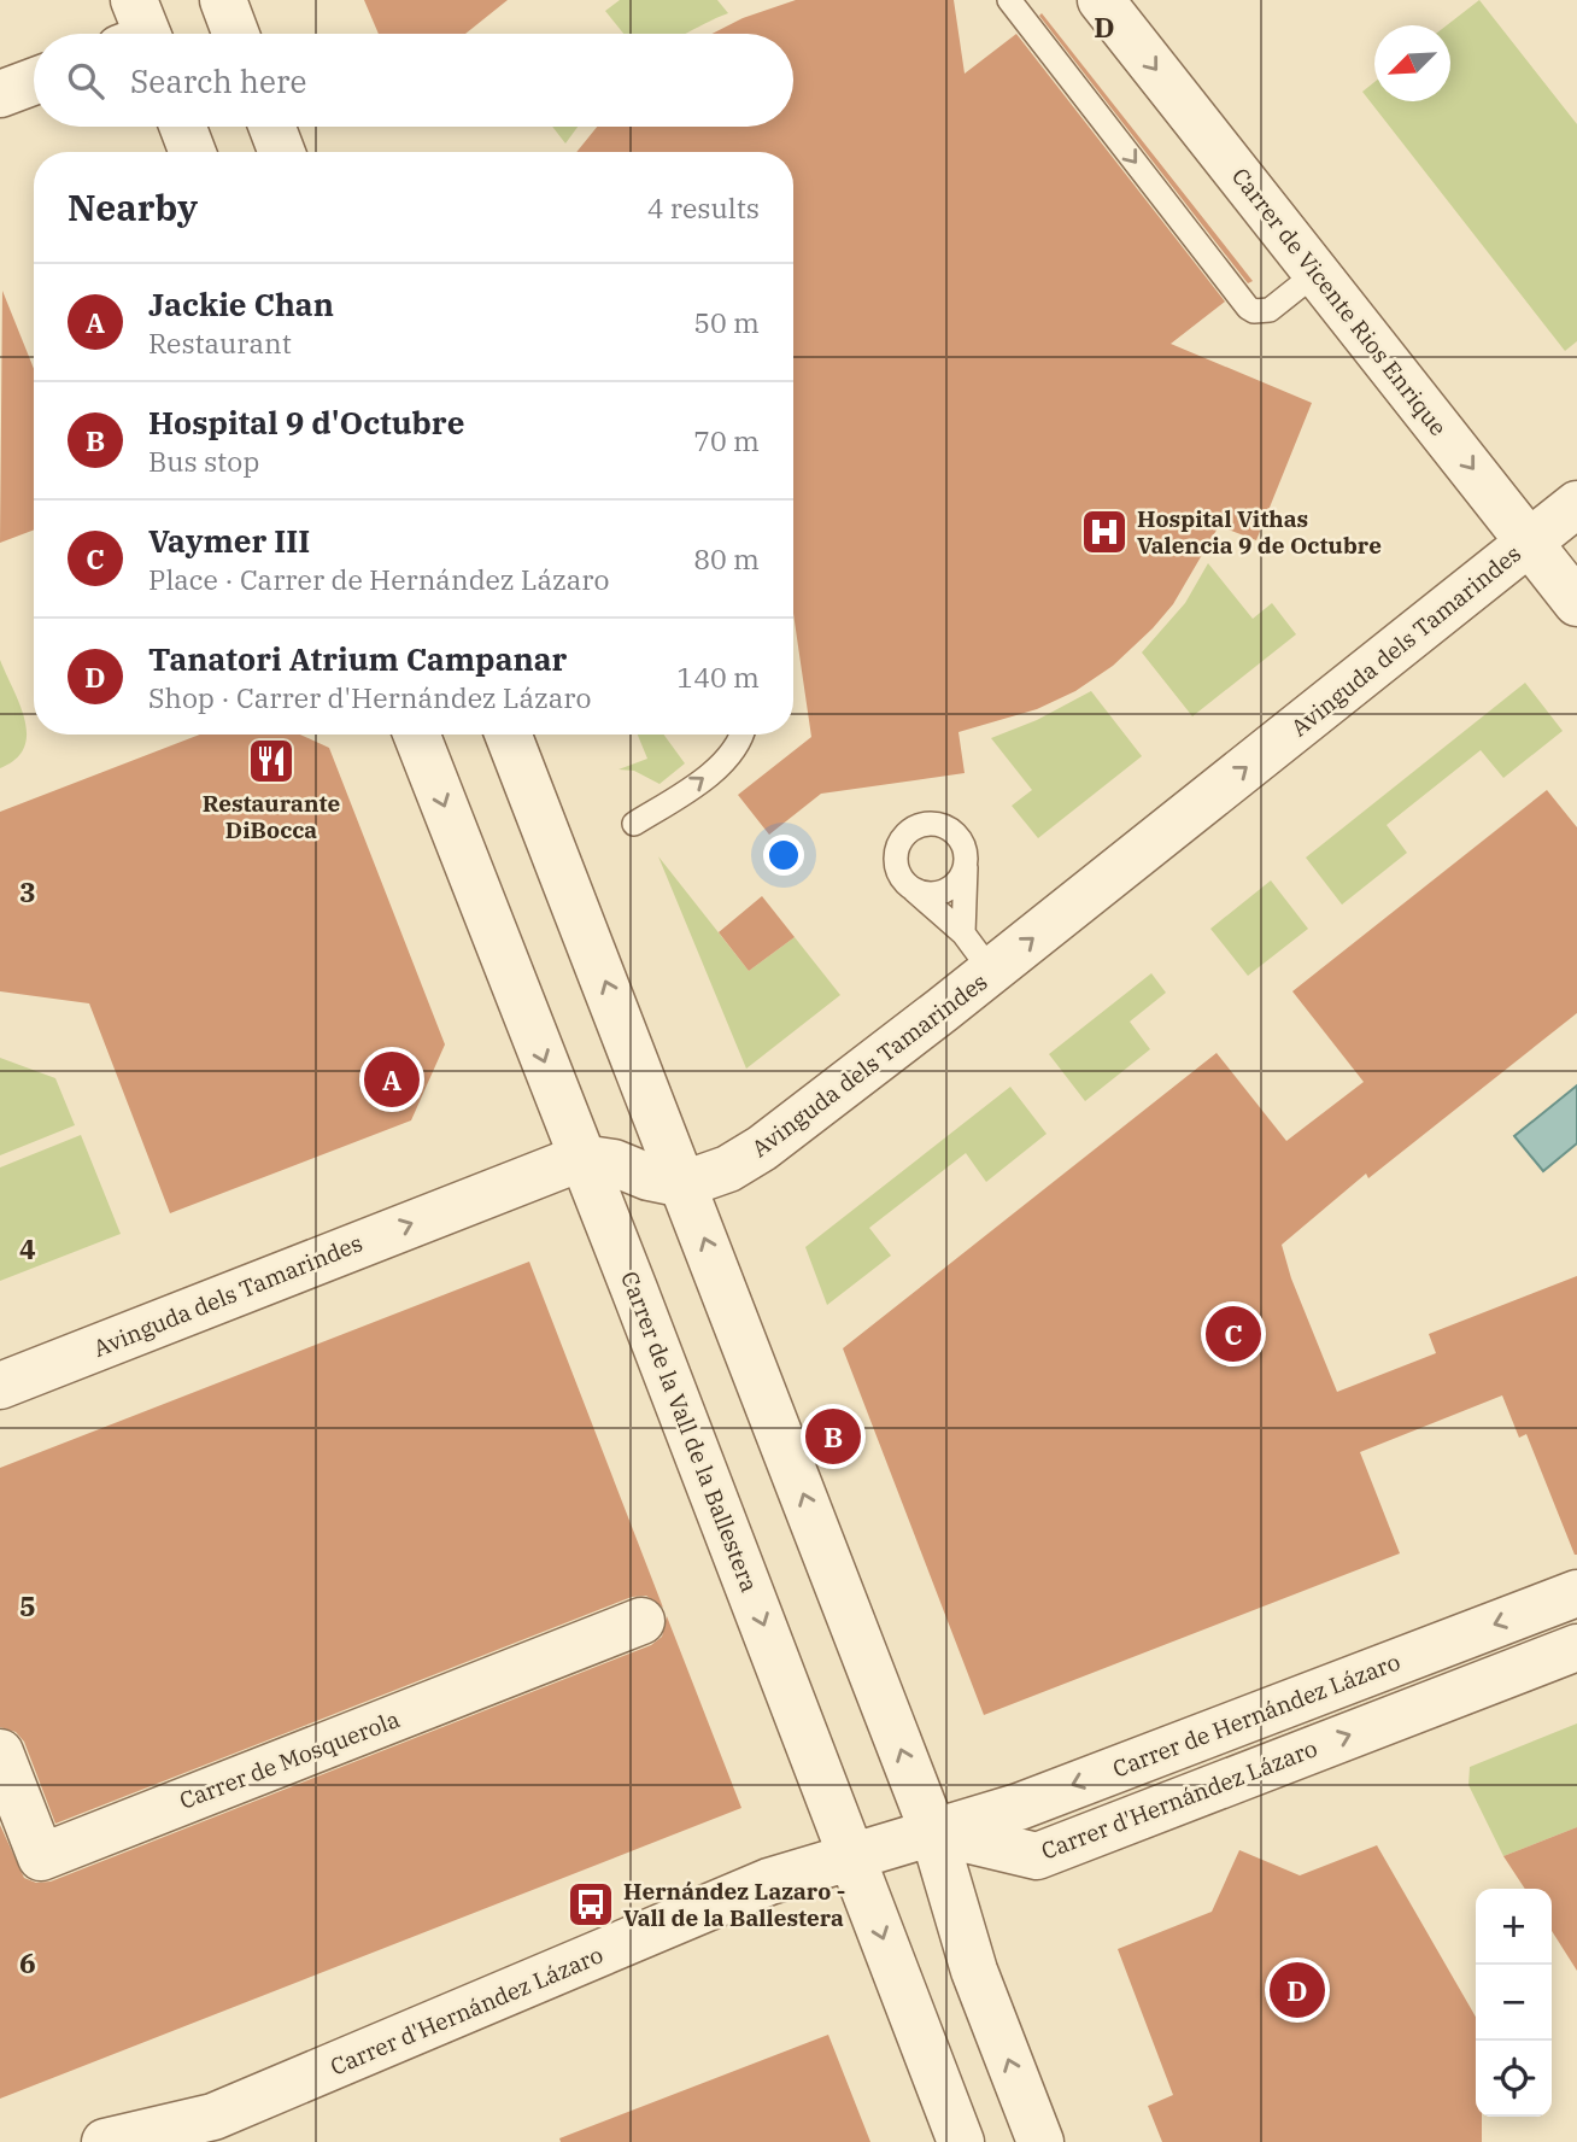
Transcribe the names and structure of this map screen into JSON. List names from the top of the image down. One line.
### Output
{"streets":{"street":["Carrer de Vicente Rios Enrique","Avinguda dels Tamarindes","Carrer de la Vall de la Ballestera","Carrer de Hernández Lázaro","Carrer de Mosquerola","Carrer d'Hernández Lázaro"]},"crossings":[["Carrer de Vicente Rios Enrique","Avinguda dels Tamarindes"],["Avinguda dels Tamarindes","Carrer de la Vall de la Ballestera"],["Carrer de la Vall de la Ballestera","Carrer d'Hernández Lázaro"],["Carrer de Hernández Lázaro","Carrer d'Hernández Lázaro"]],"one_way":["Carrer de Vicente Rios Enrique","Avinguda dels Tamarindes","Carrer de Hernández Lázaro","Carrer d'Hernández Lázaro"],"places":{"hospital":["Hospital Vithas Valencia 9 de Octubre"],"restaurant":["Restaurante DiBocca"],"bus stop":["Hernández Lazaro - Vall de la Ballestera"]},"north":"bottom left","page":{"search":"Search here","heading":["Nearby","4 results"],"list":[{"mark":"A","name":"Jackie Chan","note":"Restaurant","value":"50 m"},{"mark":"B","name":"Hospital 9 d'Octubre","note":"Bus stop","value":"70 m"},{"mark":"C","name":"Vaymer III","note":"Place · Carrer de Hernández Lázaro","value":"80 m"},{"mark":"D","name":"Tanatori Atrium Campanar","note":"Shop · Carrer d'Hernández Lázaro","value":"140 m"}],"pins":["A","C","B","D"],"map_buttons":["+","−"]},"grid":{"columns":["D"],"rows":["3","4","5","6"]}}
